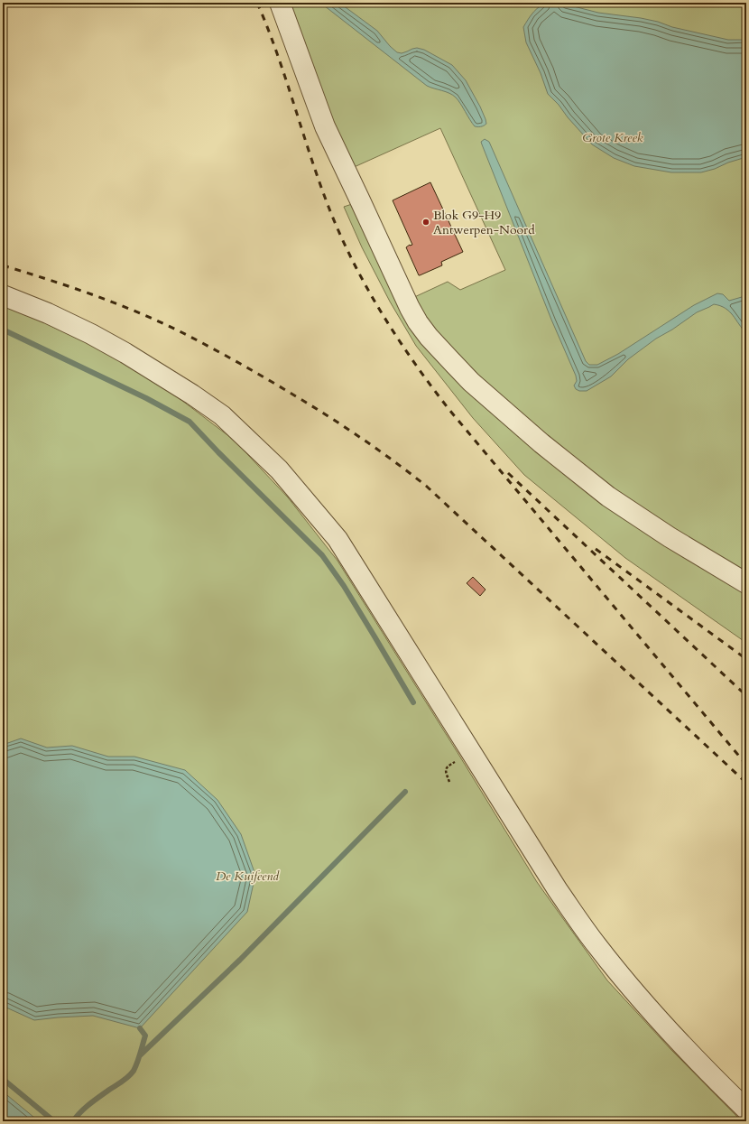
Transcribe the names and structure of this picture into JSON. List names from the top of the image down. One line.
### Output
{"parks":["Grote Kreek","De Kuifeend"],"places":["Blok G9-H9 Antwerpen-Noord"]}
